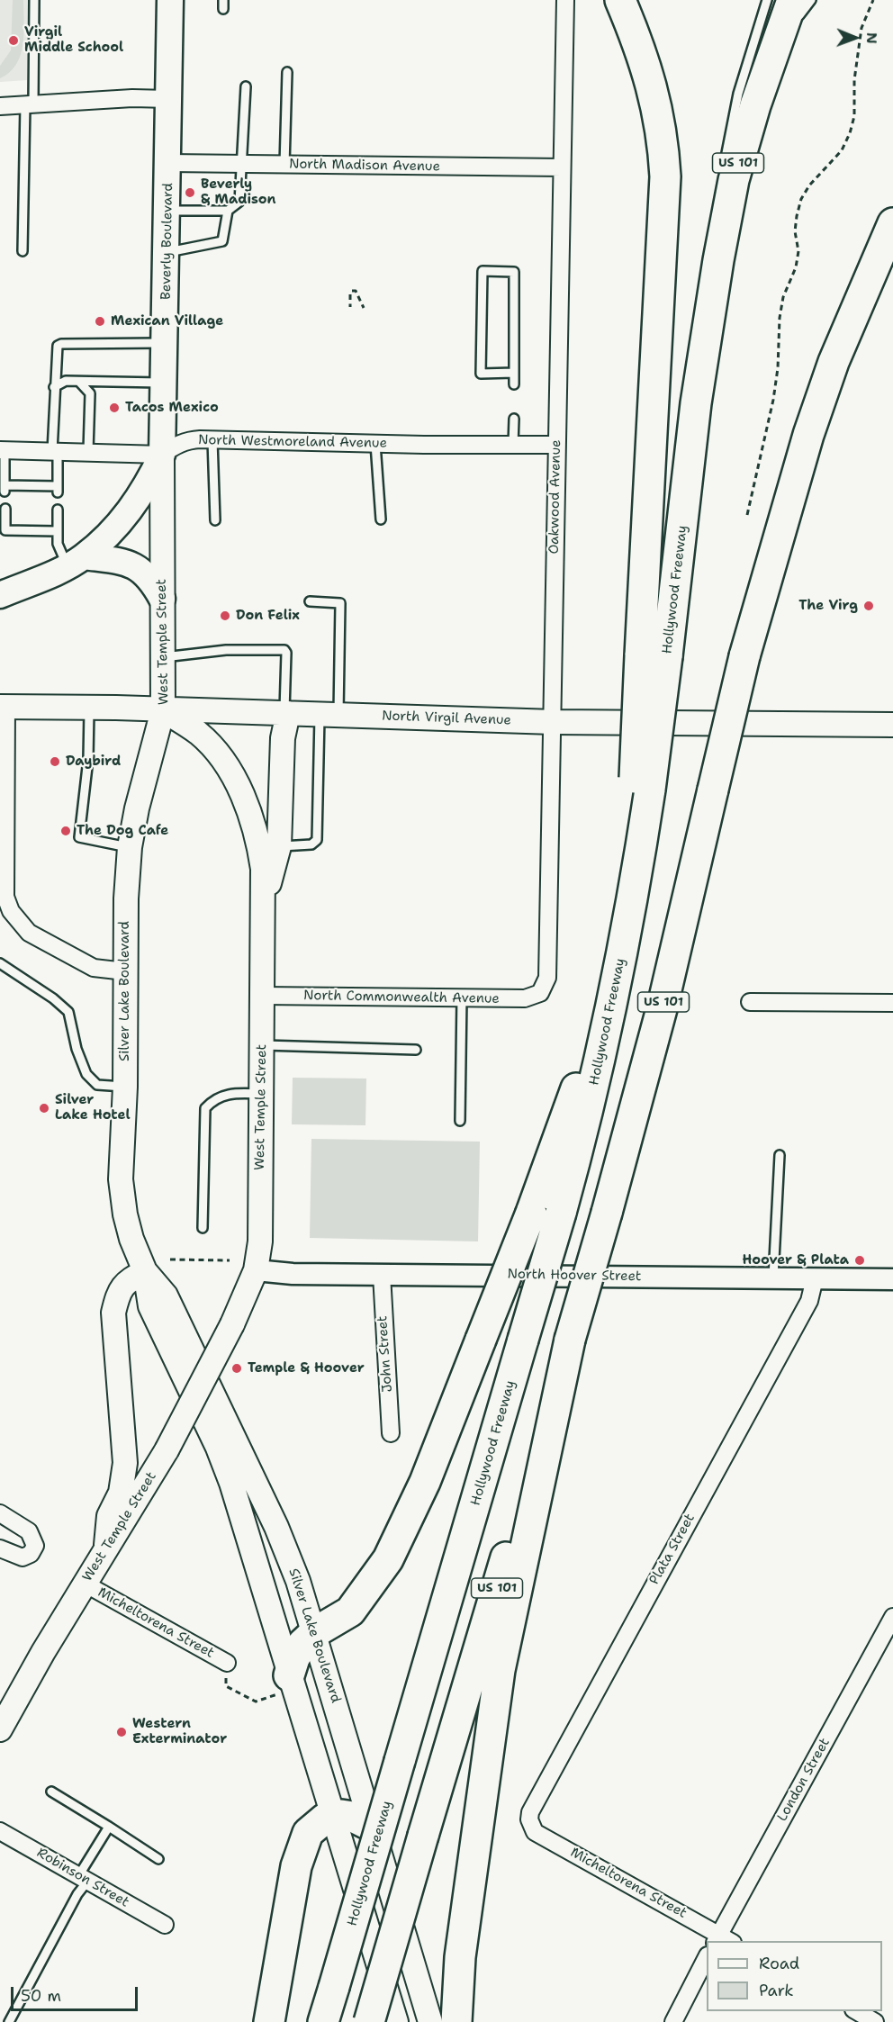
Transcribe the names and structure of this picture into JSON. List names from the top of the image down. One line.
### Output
{"streets":{"highway":["US 101","Hollywood Freeway"],"main road":["Beverly Boulevard","West Temple Street","North Virgil Avenue","Silver Lake Boulevard"],"street":["North Madison Avenue","North Westmoreland Avenue","Oakwood Avenue","North Commonwealth Avenue","North Hoover Street","John Street","Plata Street","Micheltorena Street","London Street","Robinson Street"]},"crossings":[["North Madison Avenue","Beverly Boulevard"],["North Madison Avenue","Oakwood Avenue"],["Beverly Boulevard","North Westmoreland Avenue"],["Beverly Boulevard","West Temple Street"],["North Westmoreland Avenue","Oakwood Avenue"],["North Westmoreland Avenue","West Temple Street"],["Oakwood Avenue","North Virgil Avenue"],["Oakwood Avenue","North Commonwealth Avenue"],["West Temple Street","North Virgil Avenue"],["West Temple Street","Silver Lake Boulevard"],["West Temple Street","North Commonwealth Avenue"],["West Temple Street","North Hoover Street"],["West Temple Street","Micheltorena Street"],["North Virgil Avenue","Silver Lake Boulevard"],["North Hoover Street","John Street"],["North Hoover Street","Plata Street"],["Plata Street","Micheltorena Street"],["Micheltorena Street","London Street"]],"places":["Virgil Middle School","Beverly & Madison","Mexican Village","Tacos Mexico","The Virg","Don Felix","Daybird","The Dog Cafe","Silver Lake Hotel","Hoover & Plata","Temple & Hoover","Western Exterminator"],"legend":["Road","Park"],"scale_bar":"50 m","north":"right"}
